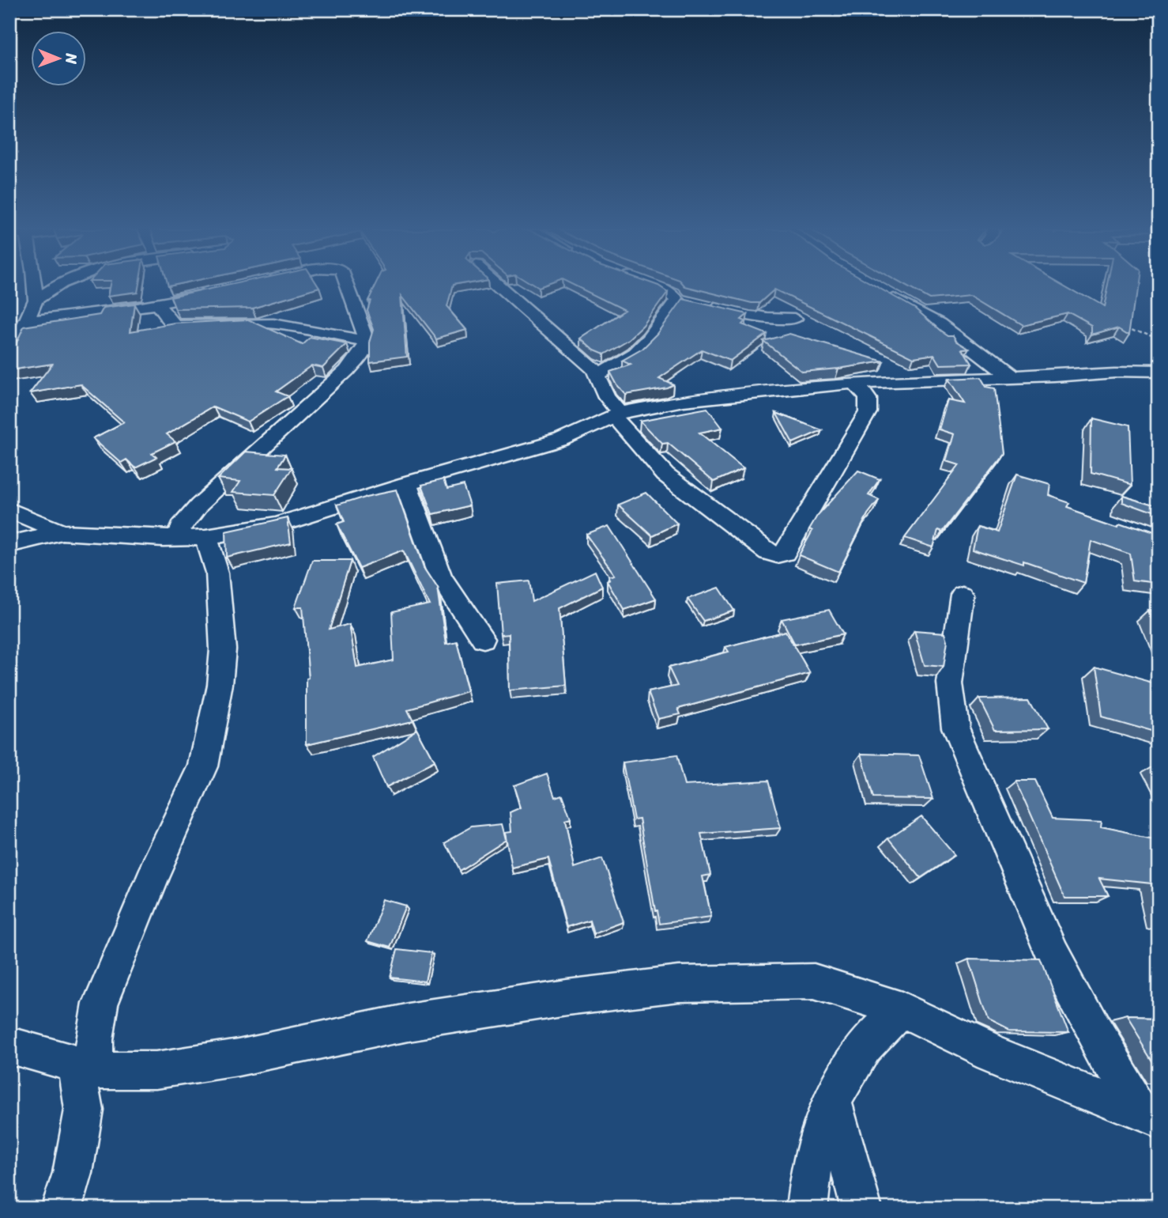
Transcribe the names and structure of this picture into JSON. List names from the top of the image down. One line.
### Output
{"north":"right"}
